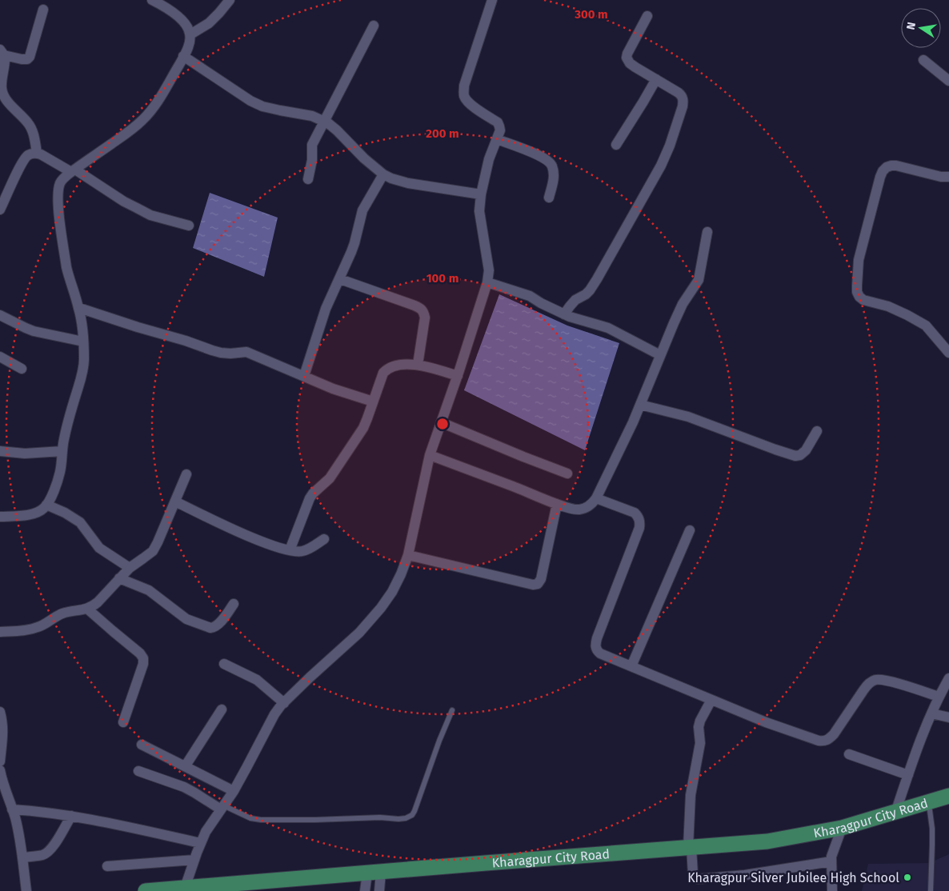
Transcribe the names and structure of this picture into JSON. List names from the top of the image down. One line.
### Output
{"streets":{"main road":["Kharagpur City Road"]},"places":["Kharagpur Silver Jubilee High School"],"north":"left","rings":["300 m","200 m","100 m"]}
